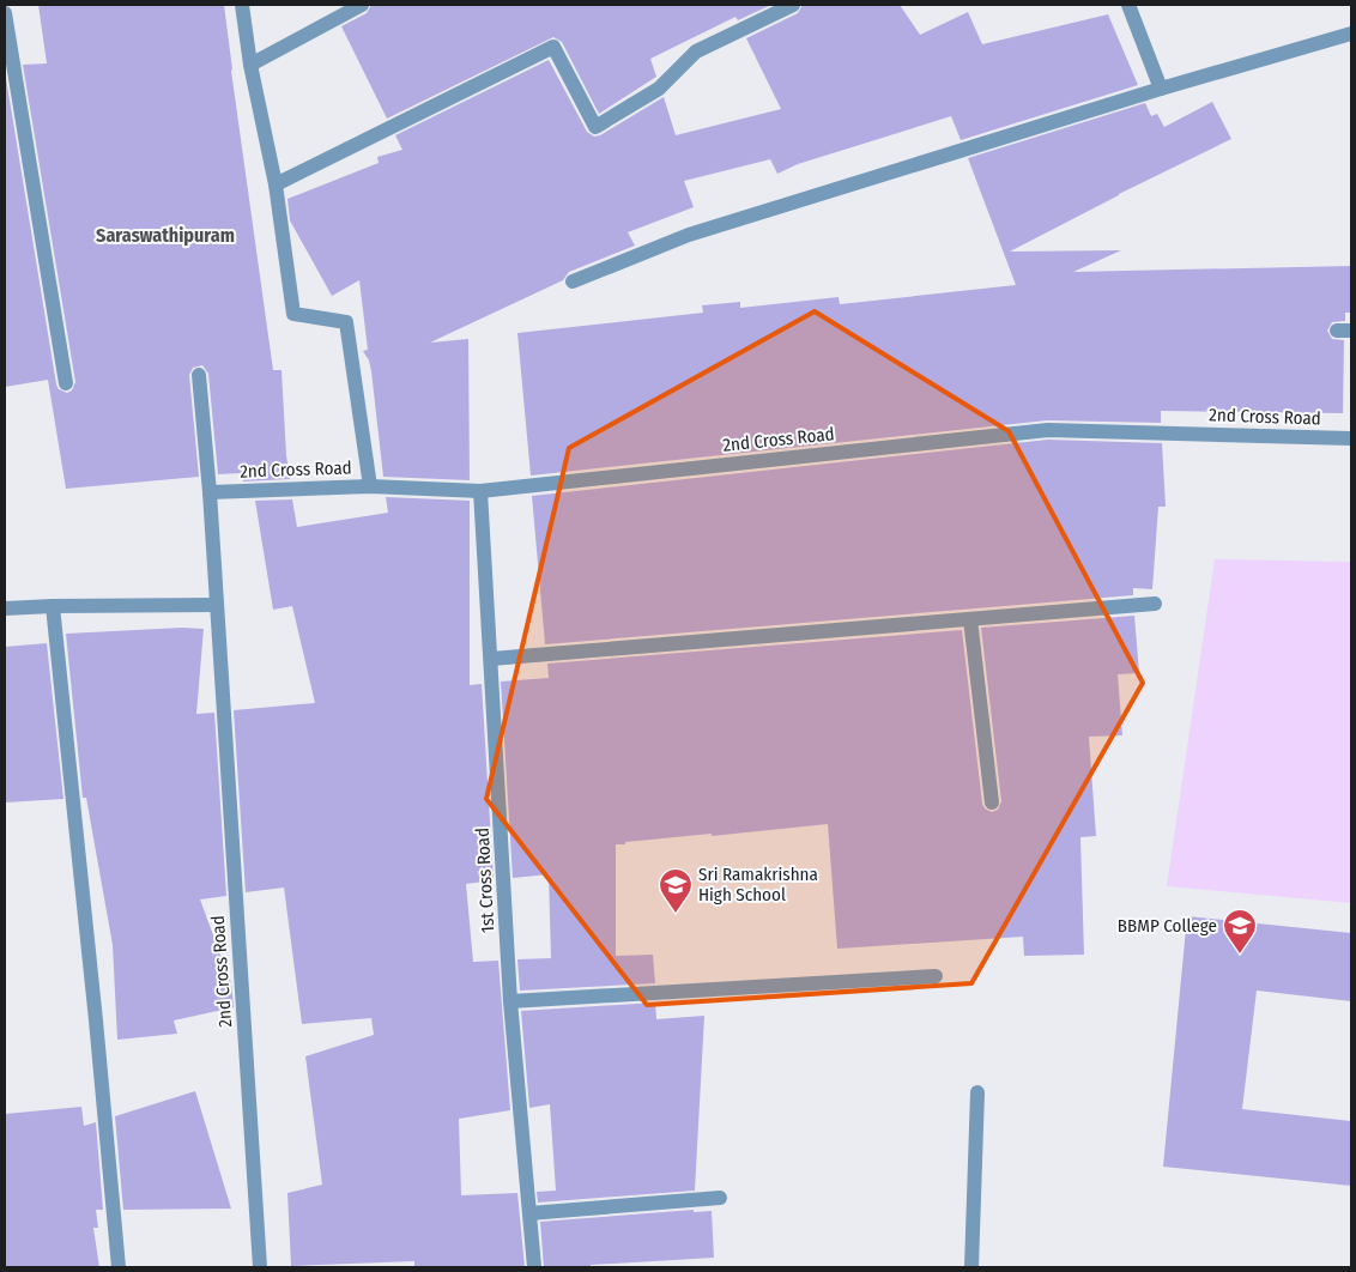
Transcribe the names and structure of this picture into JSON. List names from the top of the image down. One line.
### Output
{"streets":{"street":["2nd Cross Road","1st Cross Road"]},"crossings":[["2nd Cross Road","1st Cross Road"]],"districts":["Saraswathipuram"],"places":{"school or university":["Sri Ramakrishna High School","BBMP College"]}}
